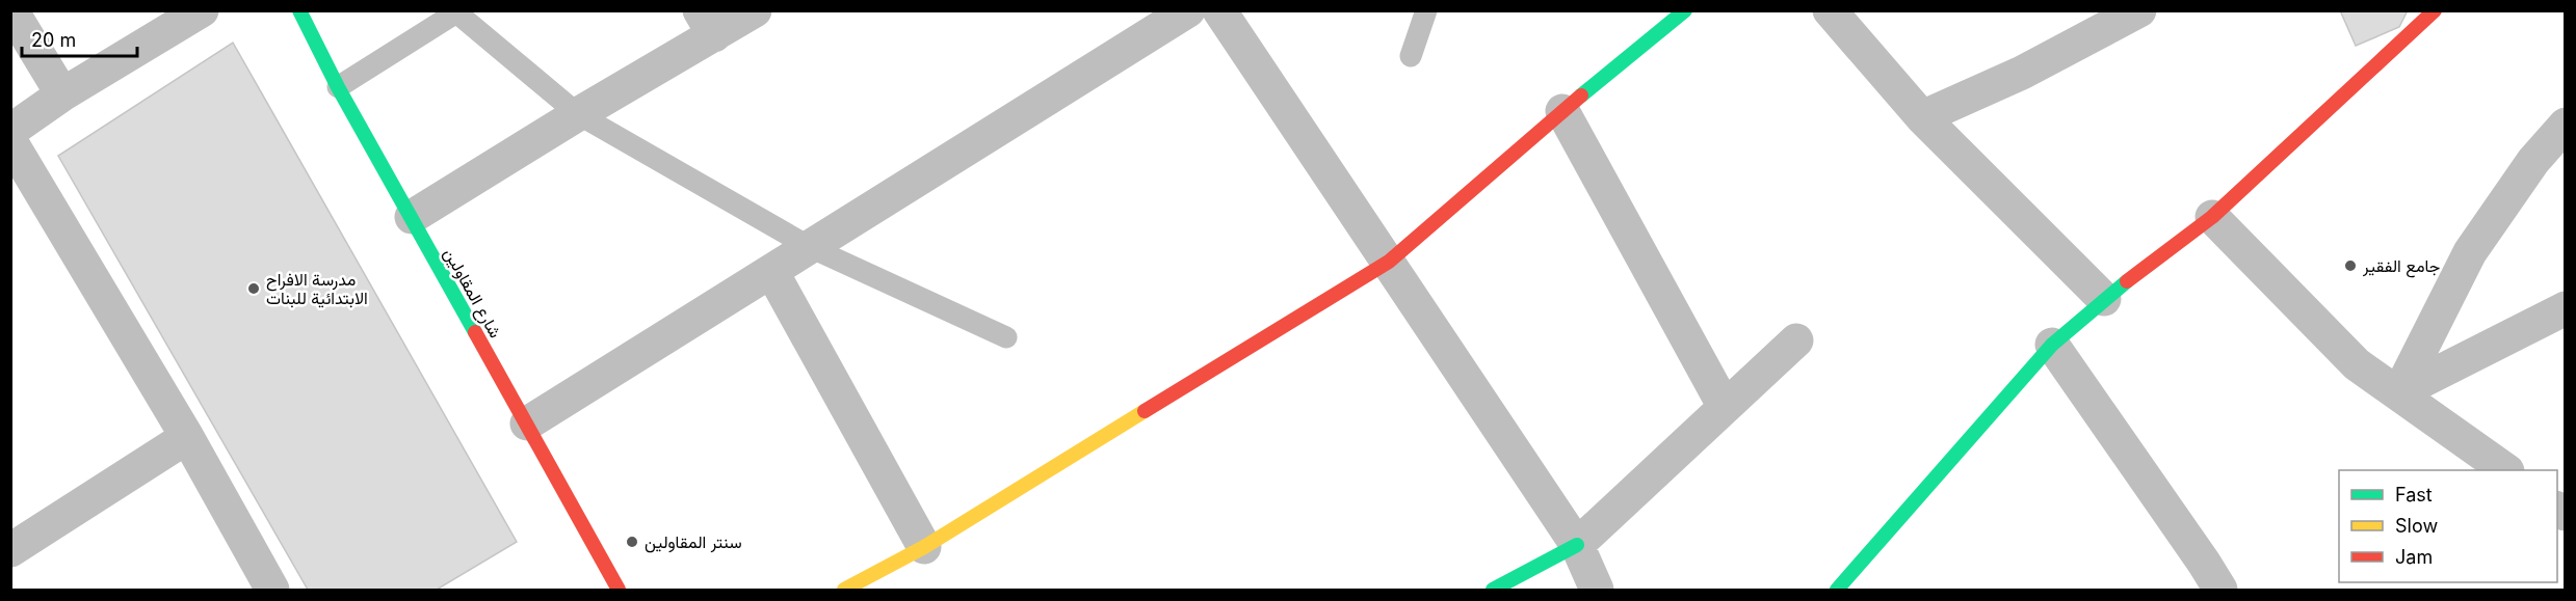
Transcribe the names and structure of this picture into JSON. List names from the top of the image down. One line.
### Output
{"streets":{"street":["شارع المقاولين"]},"places":["جامع الفقير","مدرسة اﻻفراح اﻻبتدائية للبنات","سنتر المقاولين"],"legend":["Fast","Slow","Jam"],"scale_bar":"20 m"}
